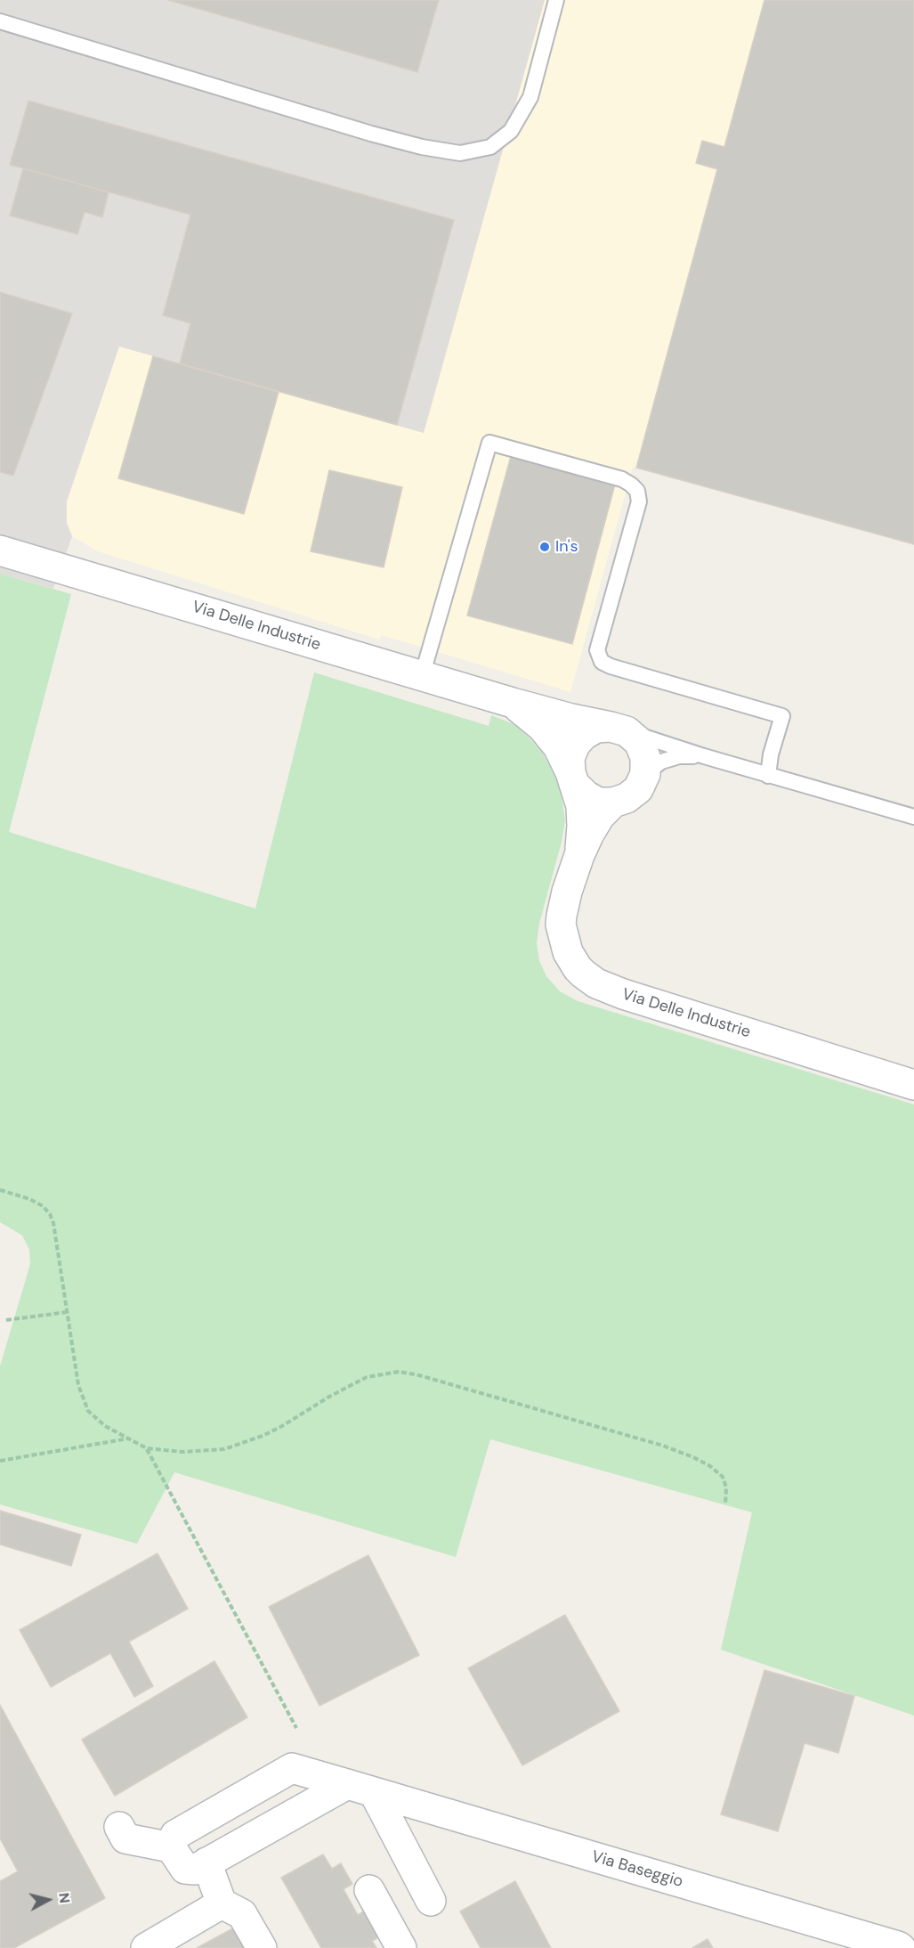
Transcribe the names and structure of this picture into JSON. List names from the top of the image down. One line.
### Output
{"streets":{"street":["Via Delle Industrie","Via Baseggio"]},"places":["In's"],"north":"right"}
